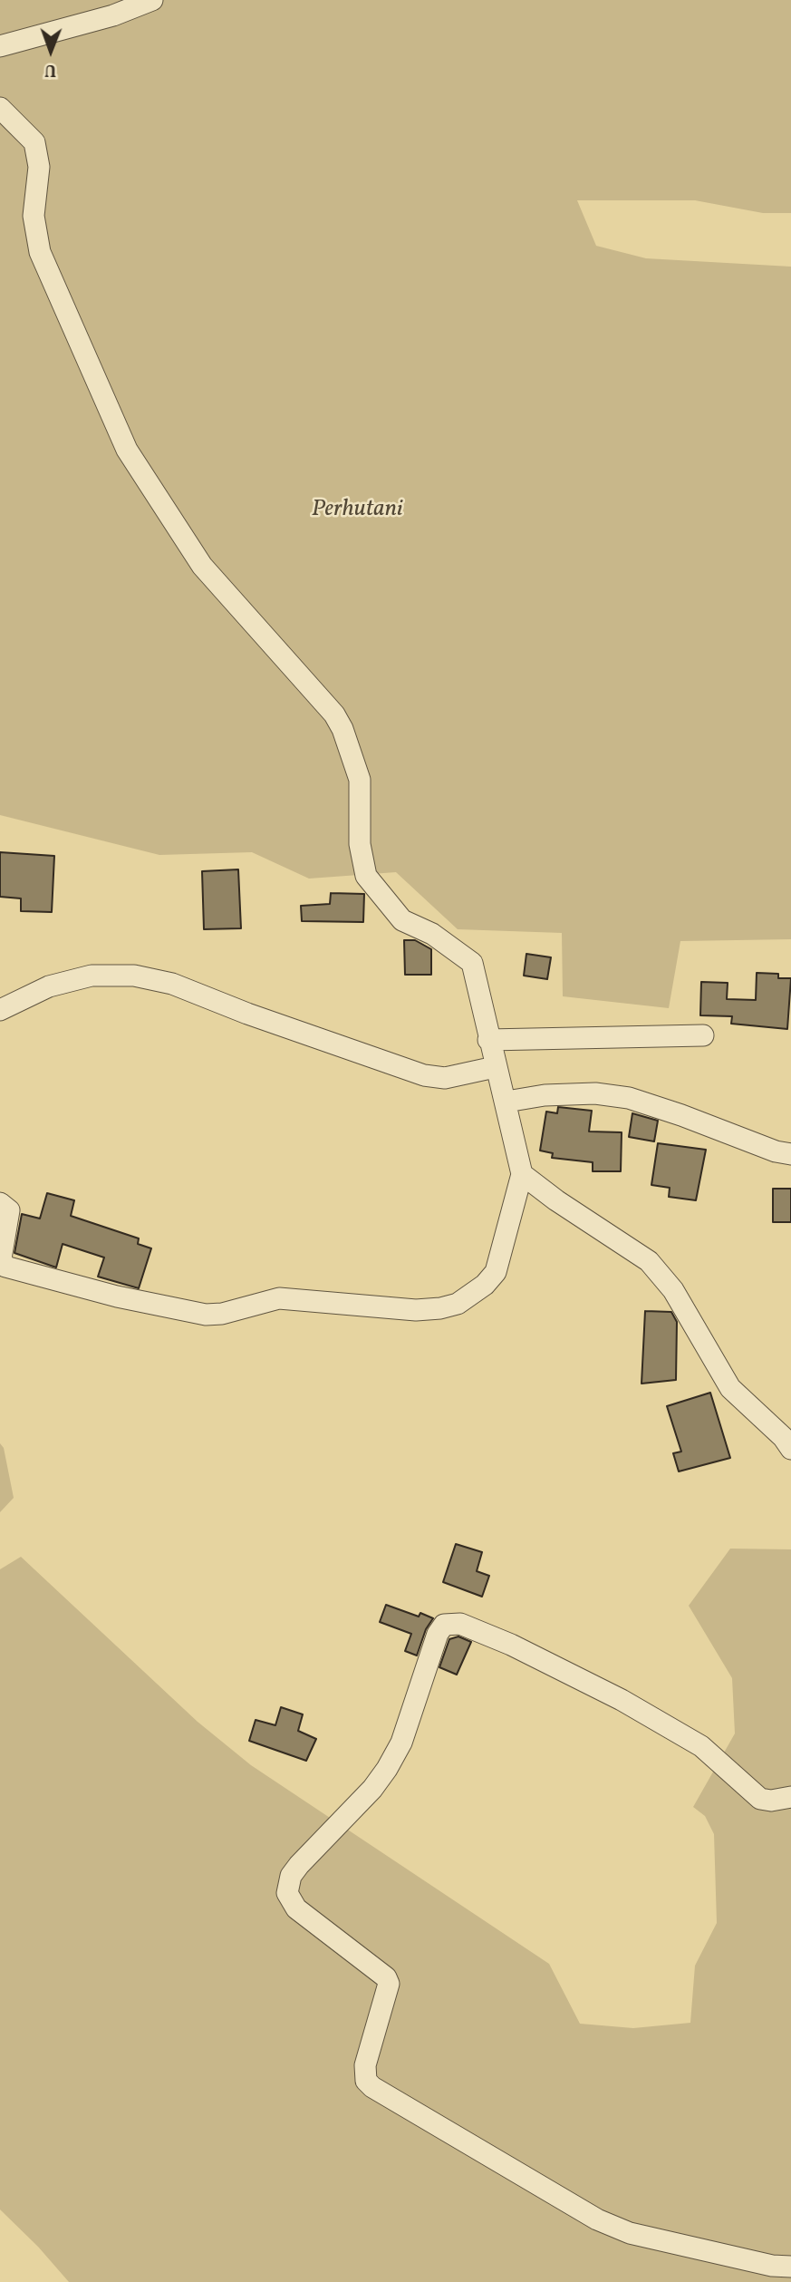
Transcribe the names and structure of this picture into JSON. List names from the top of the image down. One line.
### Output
{"parks":["Perhutani"],"north":"bottom"}
